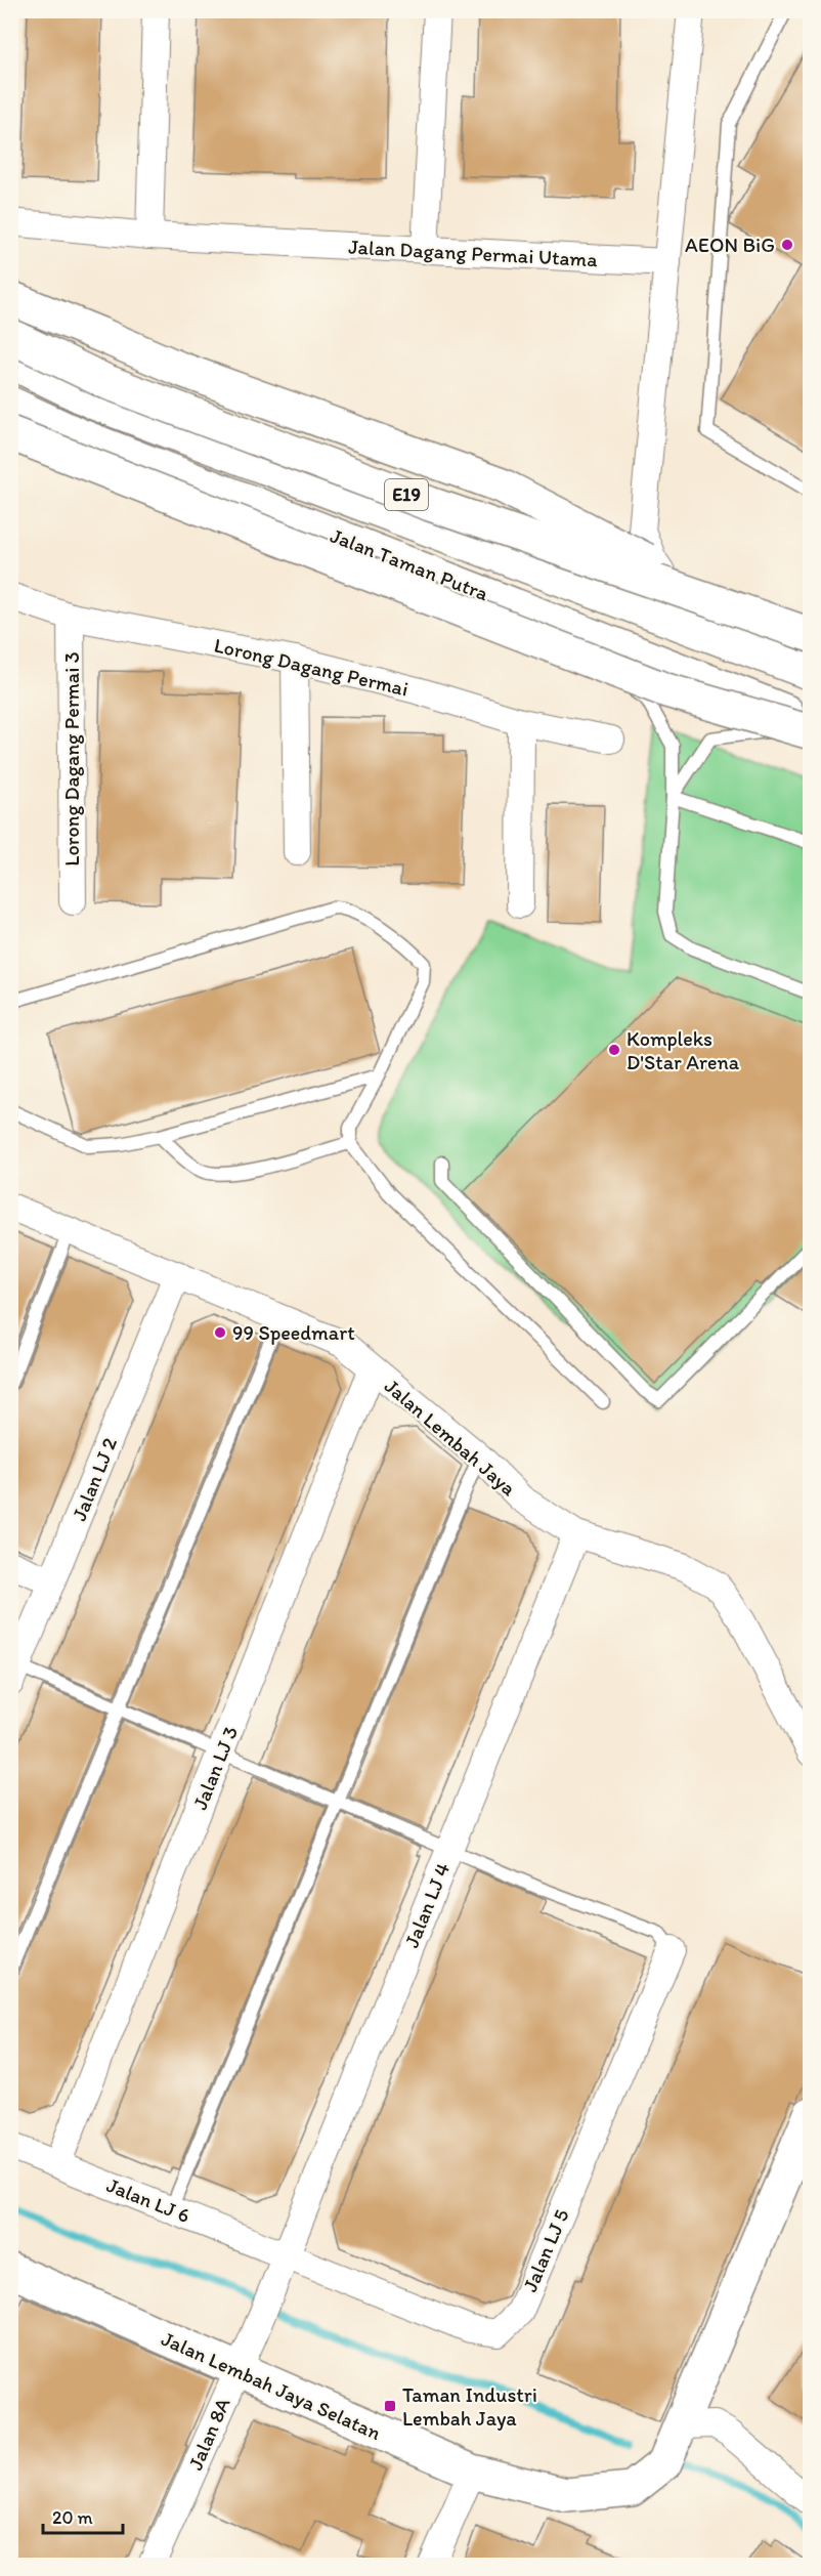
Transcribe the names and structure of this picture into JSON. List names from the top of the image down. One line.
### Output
{"streets":{"main road":["E19","Jalan Taman Putra","Jalan Lembah Jaya Selatan"],"street":["Jalan Dagang Permai Utama","Lorong Dagang Permai","Lorong Dagang Permai 3","Jalan Lembah Jaya","Jalan LJ 2","Jalan LJ 3","Jalan LJ 4","Jalan LJ 6","Jalan LJ 5","Jalan 8A"]},"crossings":[["Lorong Dagang Permai","Lorong Dagang Permai 3"],["Jalan Lembah Jaya","Jalan LJ 2"],["Jalan Lembah Jaya","Jalan LJ 3"],["Jalan Lembah Jaya","Jalan LJ 4"],["Jalan LJ 3","Jalan LJ 6"],["Jalan LJ 4","Jalan LJ 6"],["Jalan LJ 4","Jalan LJ 5"],["Jalan LJ 4","Jalan 8A"],["Jalan LJ 6","Jalan LJ 5"],["Jalan Lembah Jaya Selatan","Jalan 8A"]],"places":{"other":["AEON BiG","Kompleks D'Star Arena","99 Speedmart"],"transit":["Taman Industri Lembah Jaya"]},"scale_bar":"20 m"}
